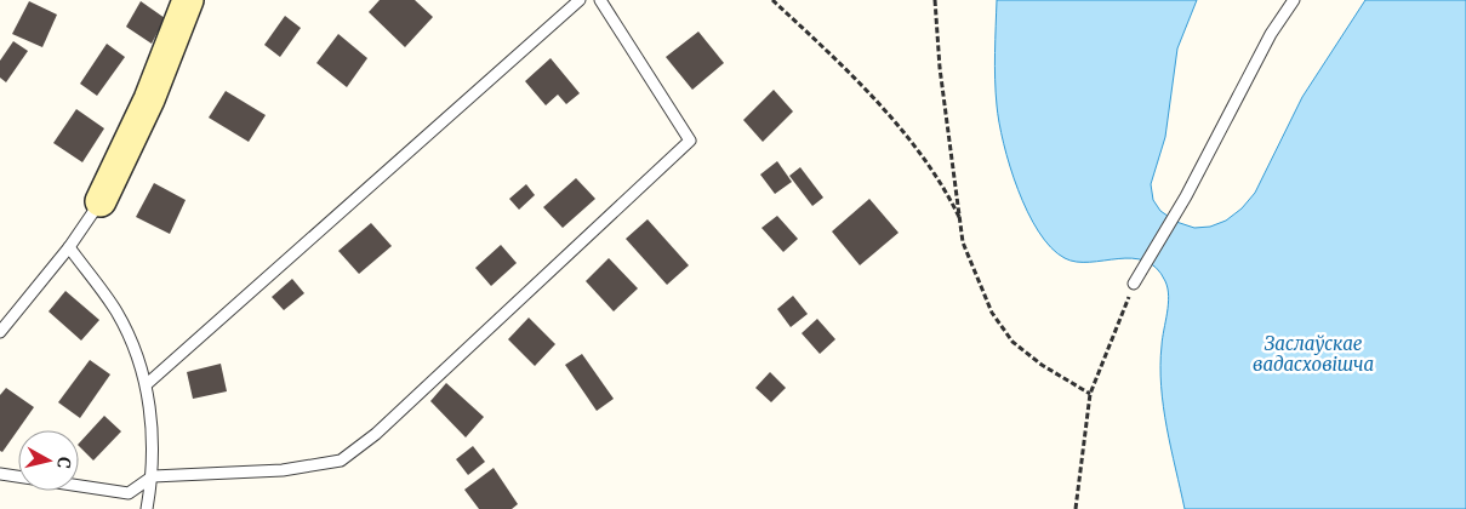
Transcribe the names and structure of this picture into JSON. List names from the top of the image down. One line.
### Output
{"water":["Заслаўскае вадасховішча"],"north":"right"}
